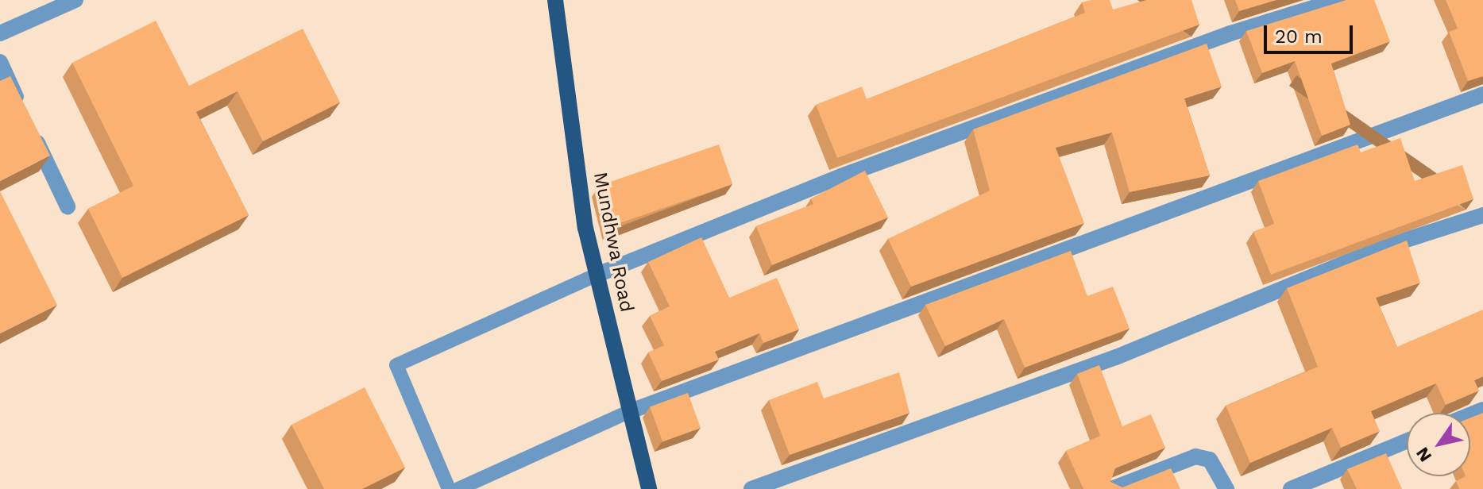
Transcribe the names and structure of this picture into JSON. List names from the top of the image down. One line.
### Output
{"streets":{"main road":["Mundhwa Road"]},"scale_bar":"20 m","north":"bottom left"}
